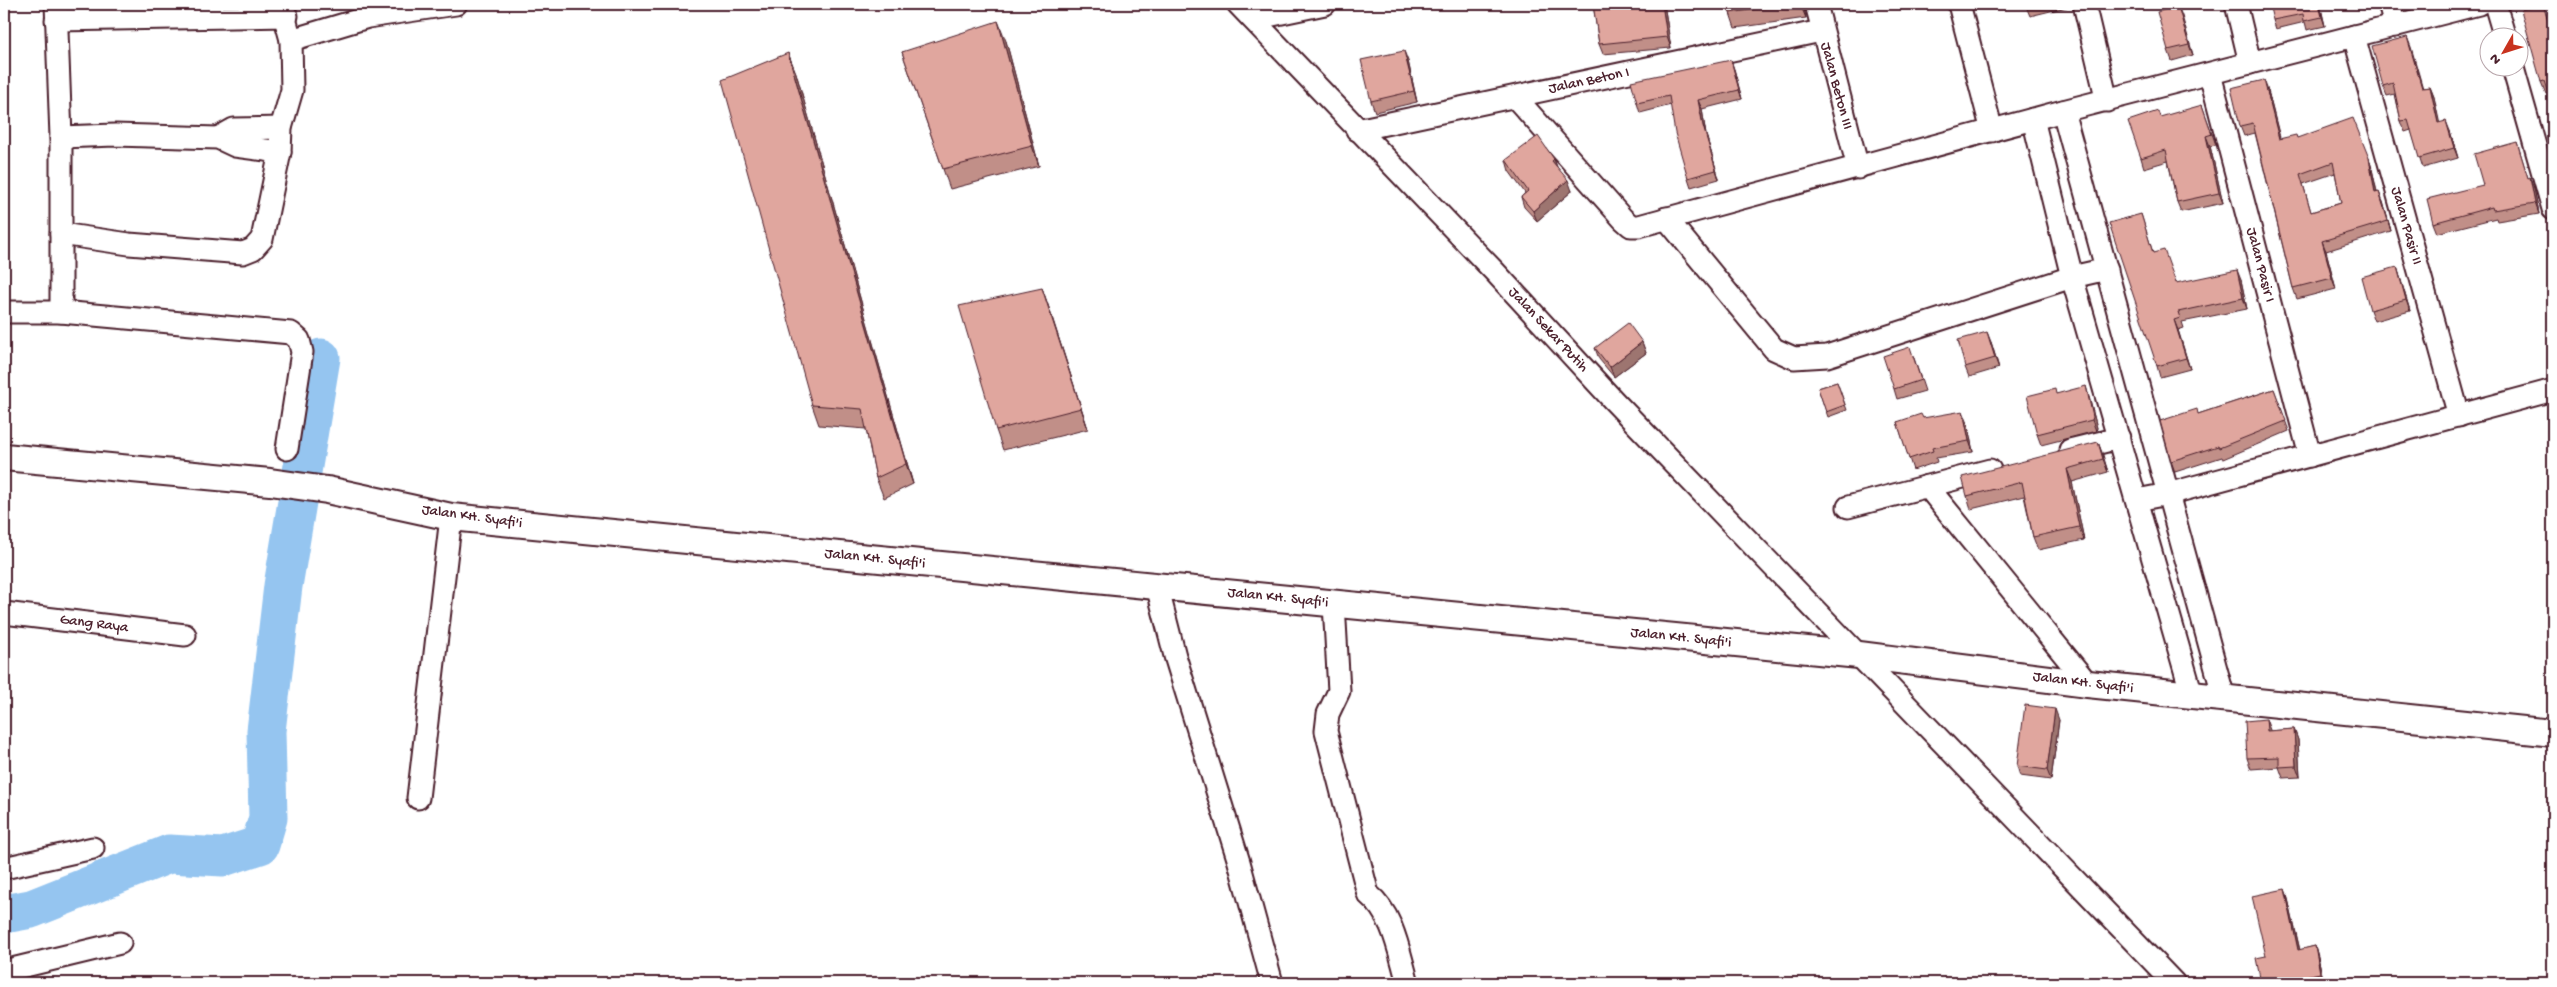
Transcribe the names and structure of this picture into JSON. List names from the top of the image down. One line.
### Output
{"streets":{"main road":["Jalan KH. Syafi'i"],"street":["Jalan Beton I","Jalan Beton III","Jalan Pasir II","Jalan Pasir I","Jalan Sekar Putih","Gang Raya"]},"crossings":[["Jalan Beton I","Jalan Beton III"],["Jalan Beton I","Jalan Sekar Putih"],["Jalan Sekar Putih","Jalan KH. Syafi'i"]],"north":"bottom left"}
